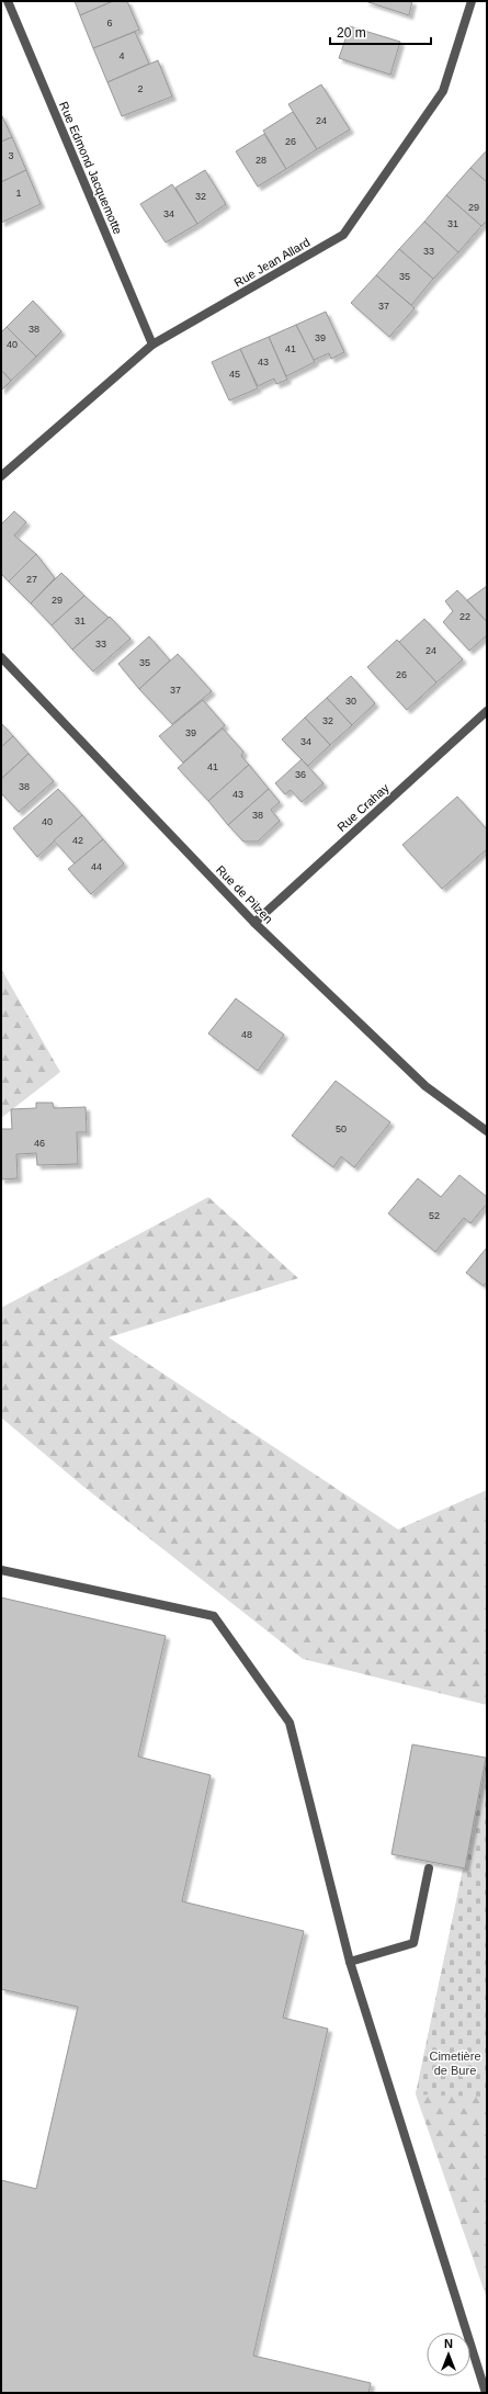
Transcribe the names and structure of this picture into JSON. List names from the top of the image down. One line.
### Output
{"streets":{"street":["Rue Edmond Jacquemotte","Rue Jean Allard","Rue Crahay","Rue de Pilzen"]},"crossings":[["Rue Edmond Jacquemotte","Rue Jean Allard"],["Rue Crahay","Rue de Pilzen"]],"parks":["Cimetière de Bure"],"house_numbers":["6","4","2","24","26","3","28","1","32","29","34","31","33","35","37","38","39","40","41","43","45","27","29","22","31","33","24","35","26","37","30","32","39","34","41","36","38","43","38","40","42","44","48","50","46","52"],"scale_bar":"20 m","north":"top"}
